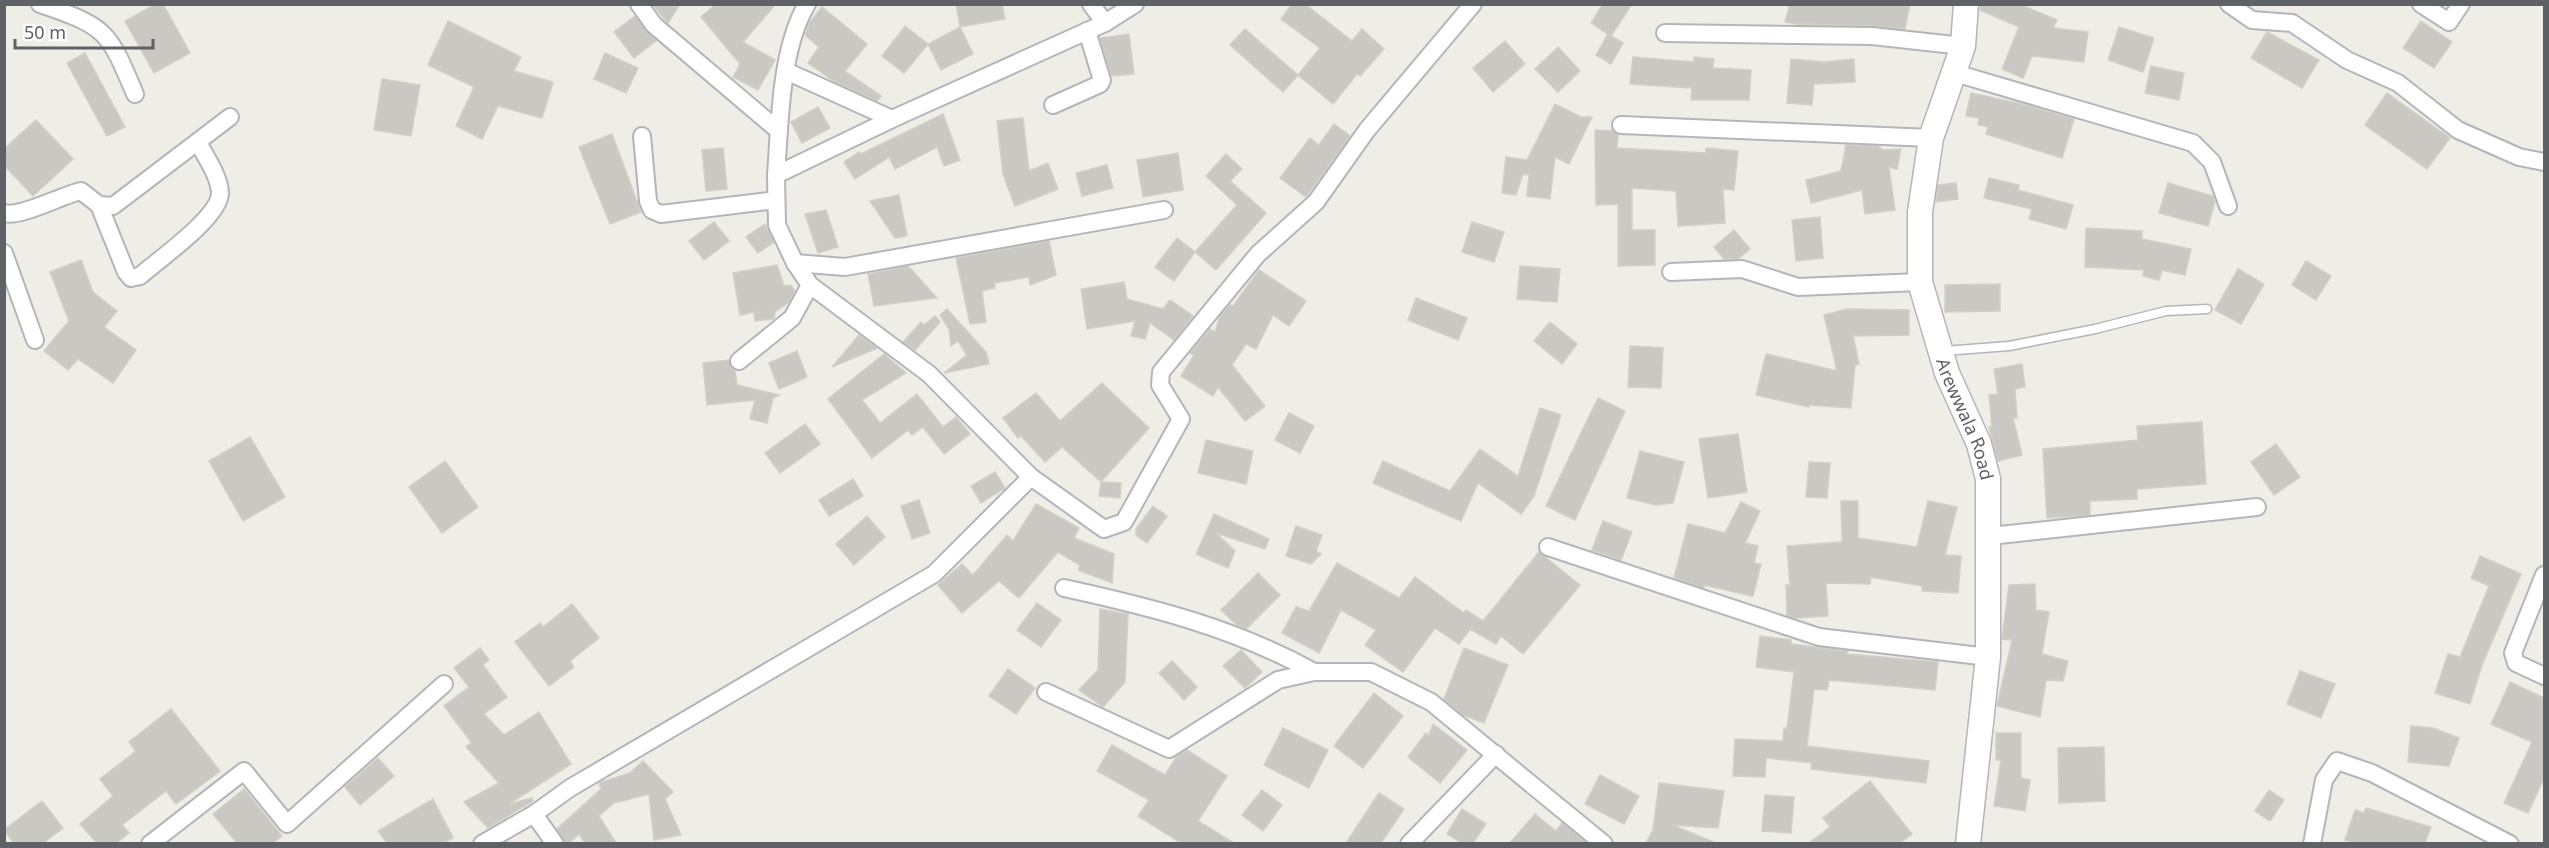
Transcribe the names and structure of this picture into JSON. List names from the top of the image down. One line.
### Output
{"streets":{"street":["Arewwala Road"]},"scale_bar":"50 m"}
